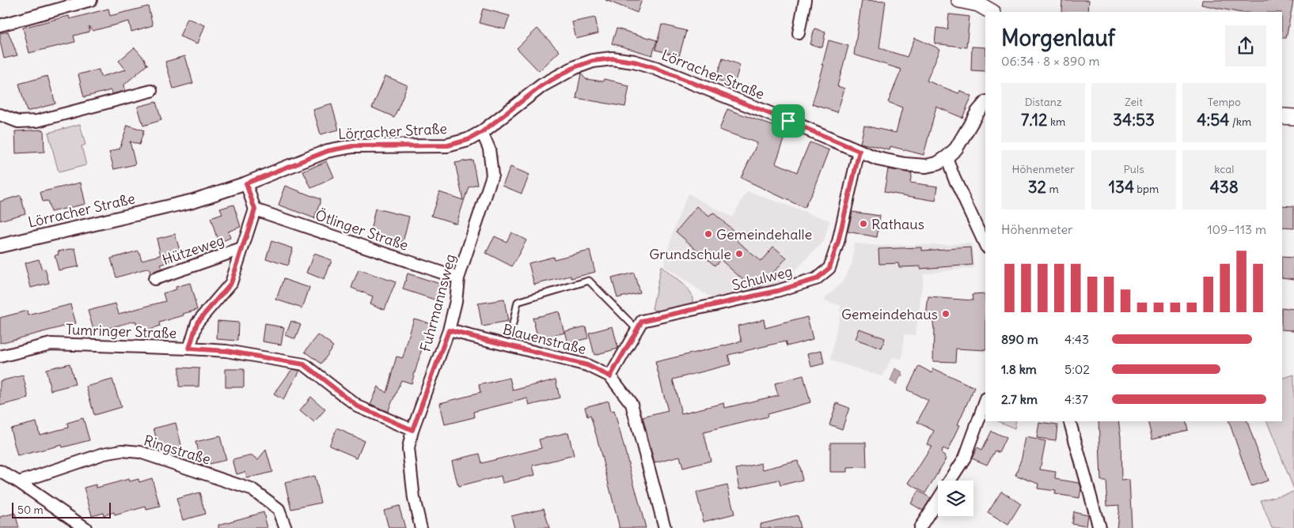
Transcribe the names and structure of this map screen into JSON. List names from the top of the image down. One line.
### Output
{"streets":{"street":["Lörracher Straße","Ötlinger Straße","Hützeweg","Schulweg","Fuhrmannsweg","Tumringer Straße","Blauenstraße","Ringstraße"]},"crossings":[["Lörracher Straße","Schulweg"],["Lörracher Straße","Fuhrmannsweg"],["Ötlinger Straße","Hützeweg"],["Ötlinger Straße","Fuhrmannsweg"],["Hützeweg","Tumringer Straße"],["Schulweg","Blauenstraße"],["Fuhrmannsweg","Tumringer Straße"],["Fuhrmannsweg","Blauenstraße"]],"places":["Rathaus","Gemeindehalle","Grundschule","Gemeindehaus"],"scale_bar":"50 m","page":{"heading":["Morgenlauf","06:34 · 8 × 890 m"],"stats":[["Distanz","7.12 km"],["Zeit","34:53"],["Tempo","4:54 /km"],["Höhenmeter","32 m"],["Puls","134 bpm"],["kcal","438"]],"chart":["Höhenmeter","109–113 m"],"list":[{"name":"890 m","note":"4:43"},{"name":"1.8 km","note":"5:02"},{"name":"2.7 km","note":"4:37"}],"scale":"50 m"}}
